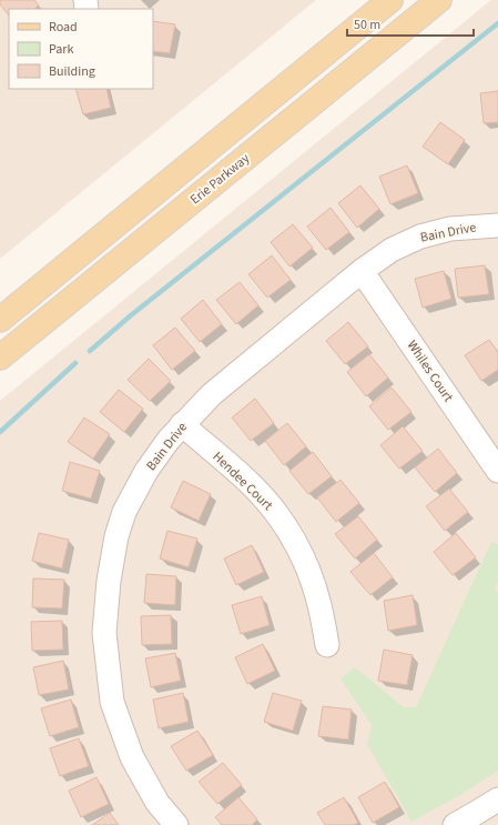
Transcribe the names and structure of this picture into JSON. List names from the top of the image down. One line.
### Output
{"streets":{"main road":["Erie Parkway"],"street":["Bain Drive","Whiles Court","Hendee Court"]},"crossings":[["Bain Drive","Whiles Court"],["Bain Drive","Hendee Court"]],"legend":["Road","Park","Building"],"scale_bar":"50 m"}
